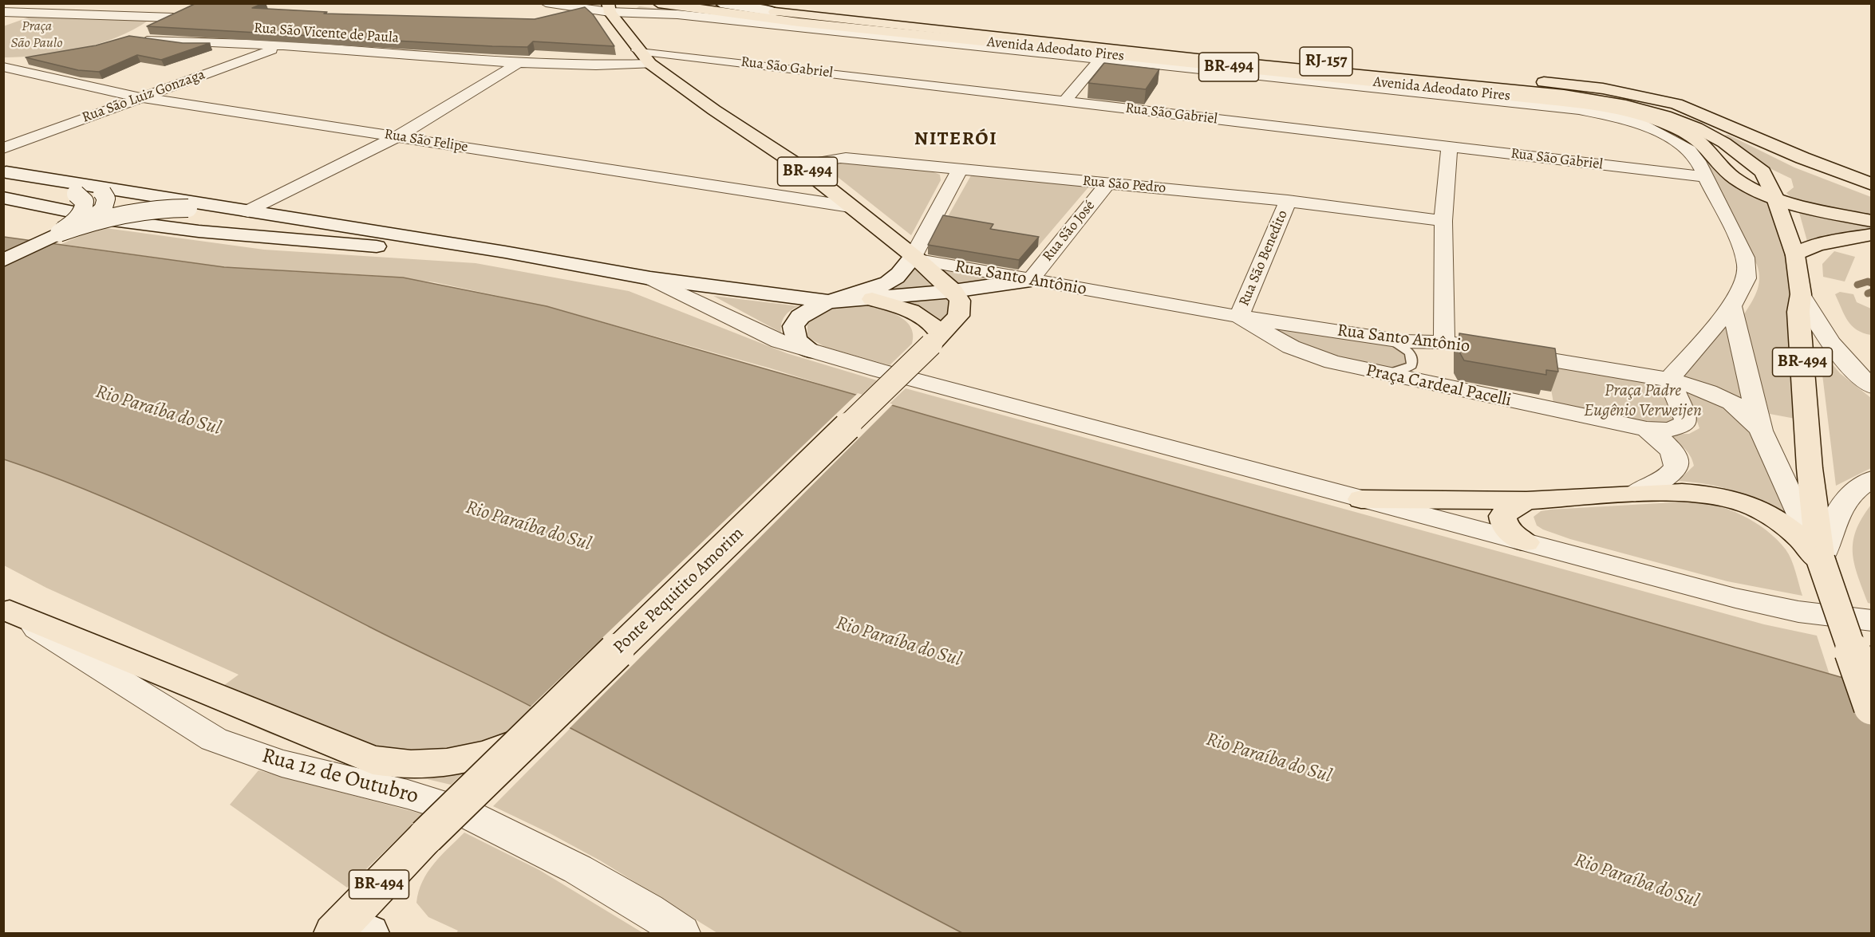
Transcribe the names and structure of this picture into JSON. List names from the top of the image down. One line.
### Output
{"streets":{"main road":["Avenida Adeodato Pires","RJ-157","BR-494","Ponte Pequitito Amorim"],"street":["Rua São Vicente de Paula","Rua São Gabriel","Rua São Luiz Gonzaga","Rua São Felipe","Rua São Pedro","Rua São José","Rua São Benedito","Rua Santo Antônio","Praça Cardeal Pacelli","Rua 12 de Outubro"]},"crossings":[["Rua São Vicente de Paula","BR-494"],["Rua São Vicente de Paula","Rua São Luiz Gonzaga"],["Avenida Adeodato Pires","BR-494"],["RJ-157","BR-494"],["BR-494","Rua São Gabriel"],["BR-494","Rua São Felipe"],["BR-494","Rua São Pedro"],["BR-494","Rua Santo Antônio"],["BR-494","Ponte Pequitito Amorim"],["Rua São Luiz Gonzaga","Rua São Felipe"],["Rua São Pedro","Rua São José"],["Rua São Pedro","Rua São Benedito"],["Rua São José","Rua Santo Antônio"],["Rua São Benedito","Rua Santo Antônio"],["Rua São Benedito","Praça Cardeal Pacelli"],["Rua Santo Antônio","Praça Cardeal Pacelli"]],"districts":["NITERÓI"],"water":["Rio Paraíba do Sul"],"parks":["Praça São Paulo","Praça Padre Eugênio Verweijen"]}
